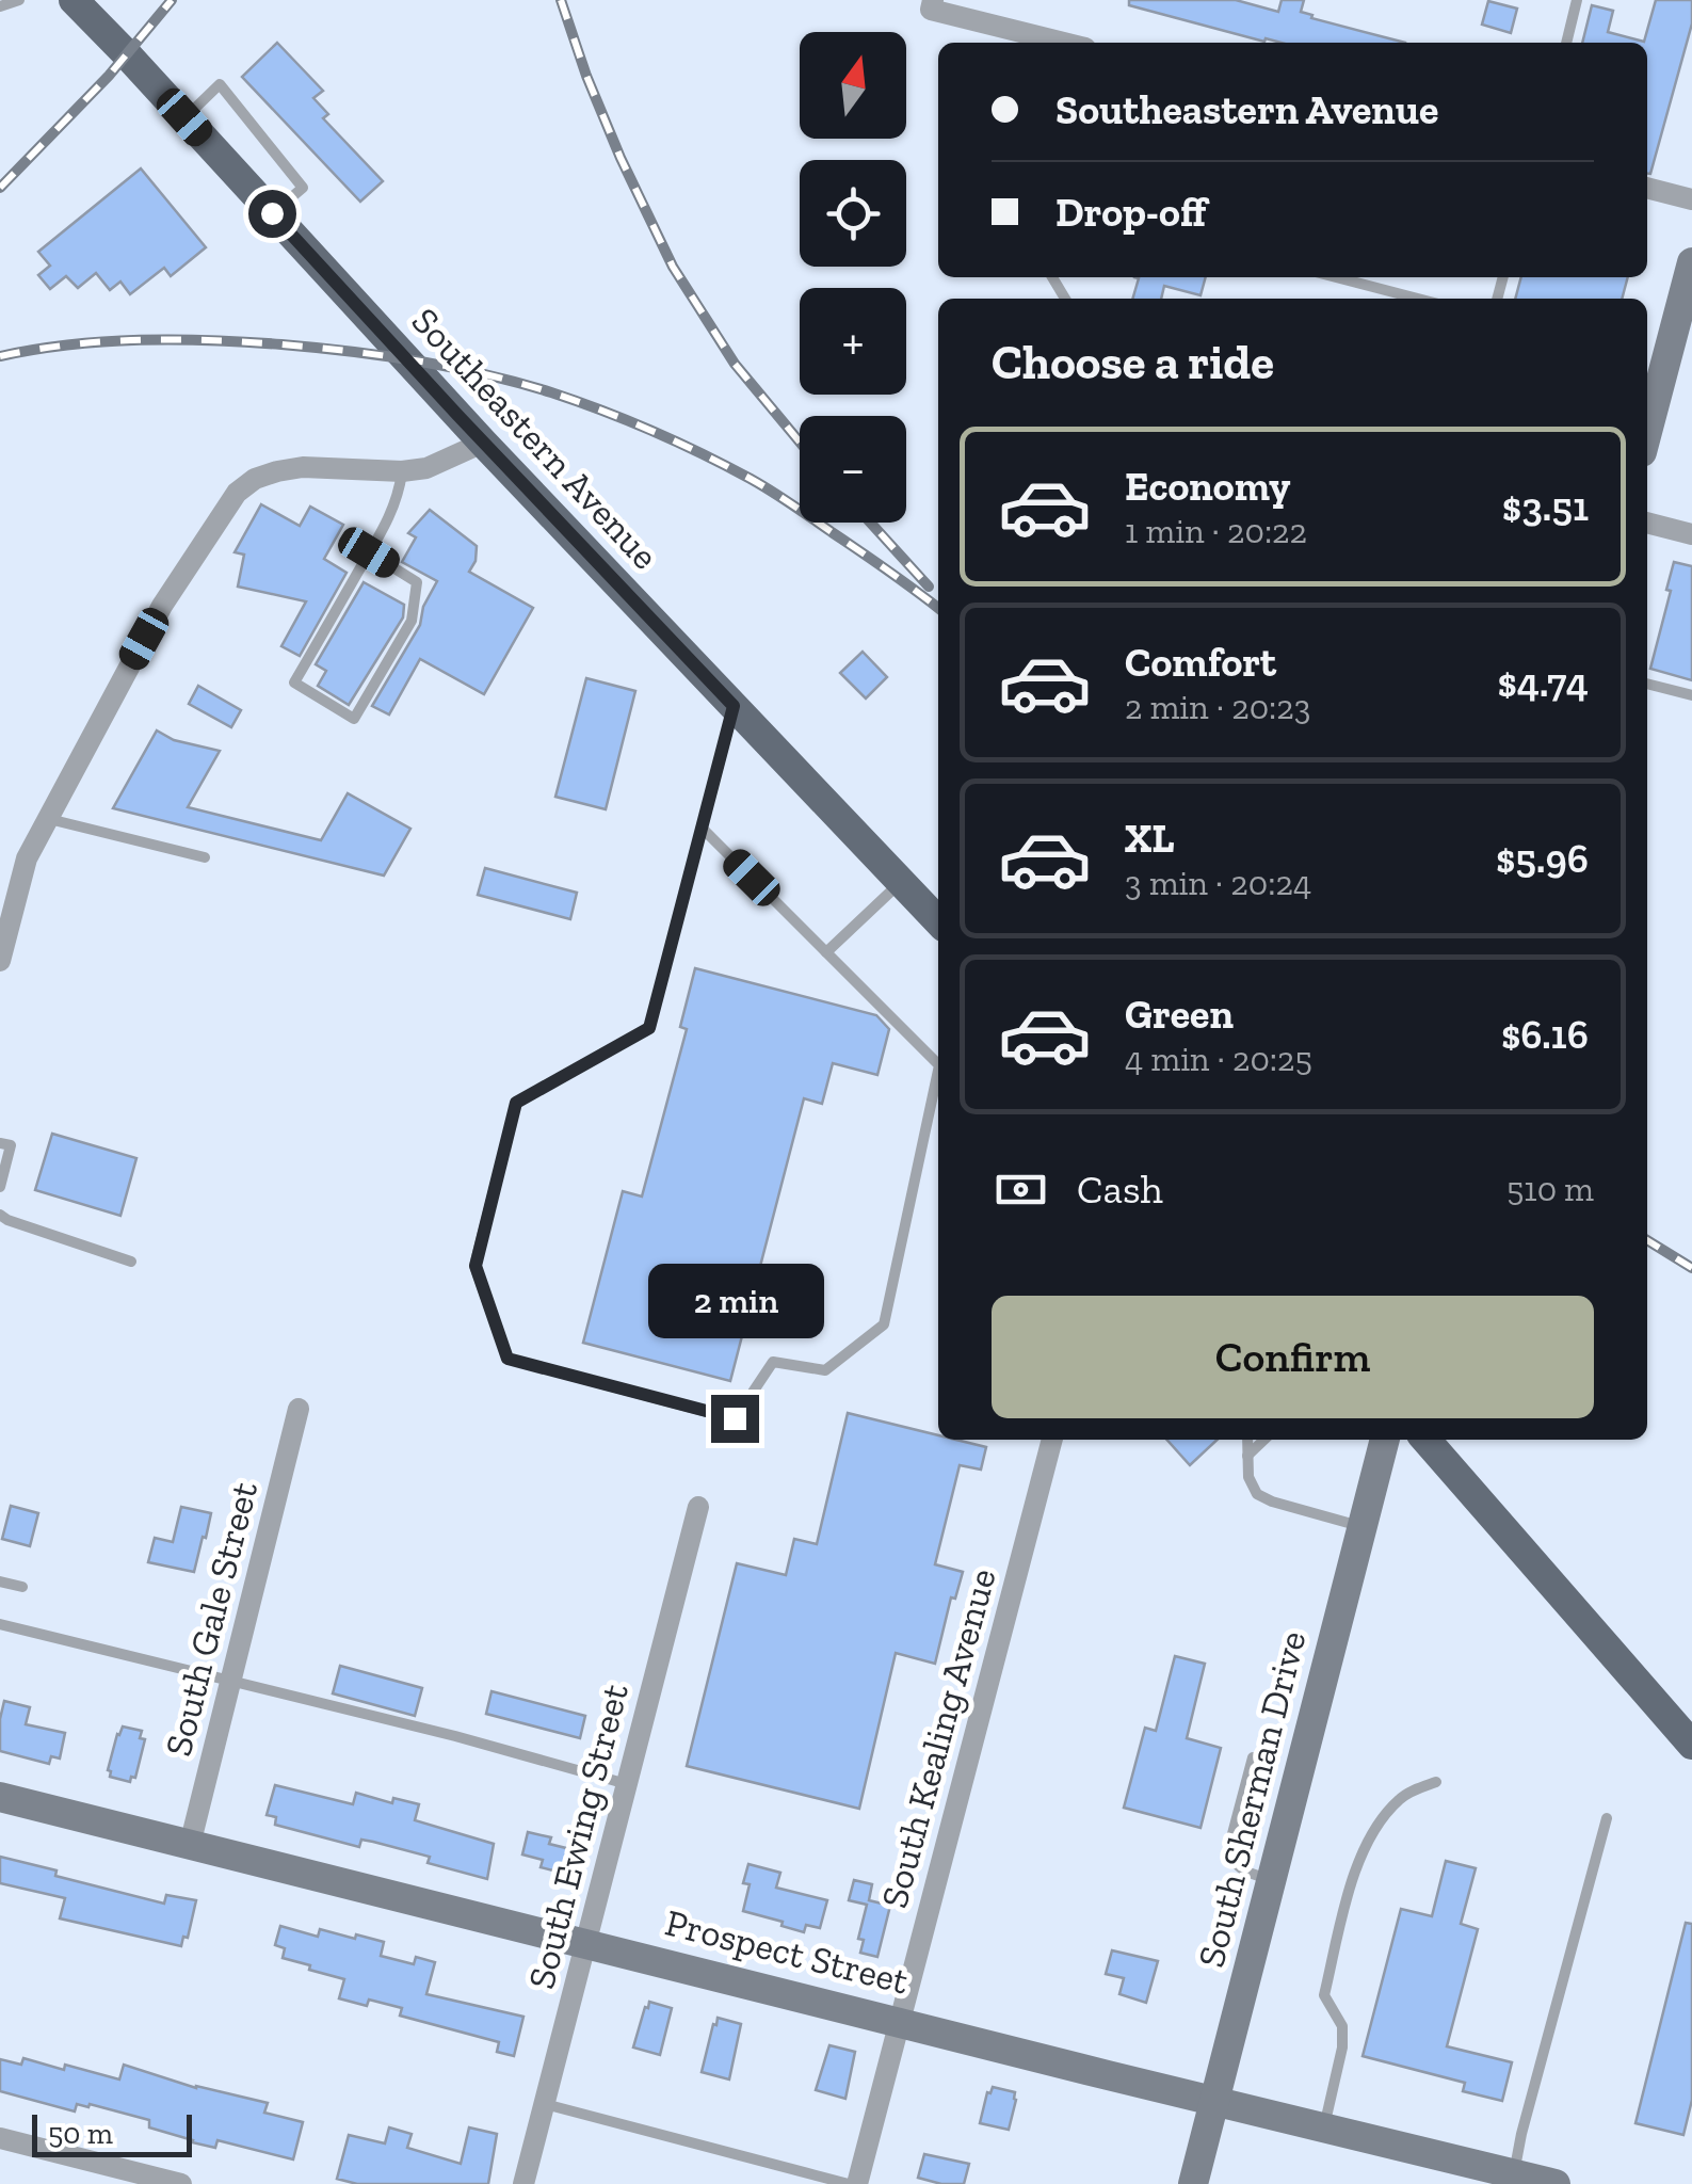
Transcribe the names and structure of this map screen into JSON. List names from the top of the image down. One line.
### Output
{"streets":{"main road":["Southeastern Avenue","South Sherman Drive","Prospect Street"],"street":["South Gale Street","South Kealing Avenue","South Ewing Street"]},"crossings":[["South Gale Street","Prospect Street"],["South Kealing Avenue","Prospect Street"],["South Sherman Drive","Prospect Street"],["South Ewing Street","Prospect Street"]],"scale_bar":"50 m","north":"top","page":{"map_buttons":["+","−"],"banner":["Southeastern Avenue","Drop-off"],"heading":"Choose a ride","list":[{"name":"Economy","note":"1 min · 20:22","value":"$3.51"},{"name":"Comfort","note":"2 min · 20:23","value":"$4.74"},{"name":"XL","note":"3 min · 20:24","value":"$5.96"},{"name":"Green","note":"4 min · 20:25","value":"$6.16"}],"pay":["Cash","510 m"],"bubble":"2 min","buttons":"Confirm","scale":"50 m"}}
